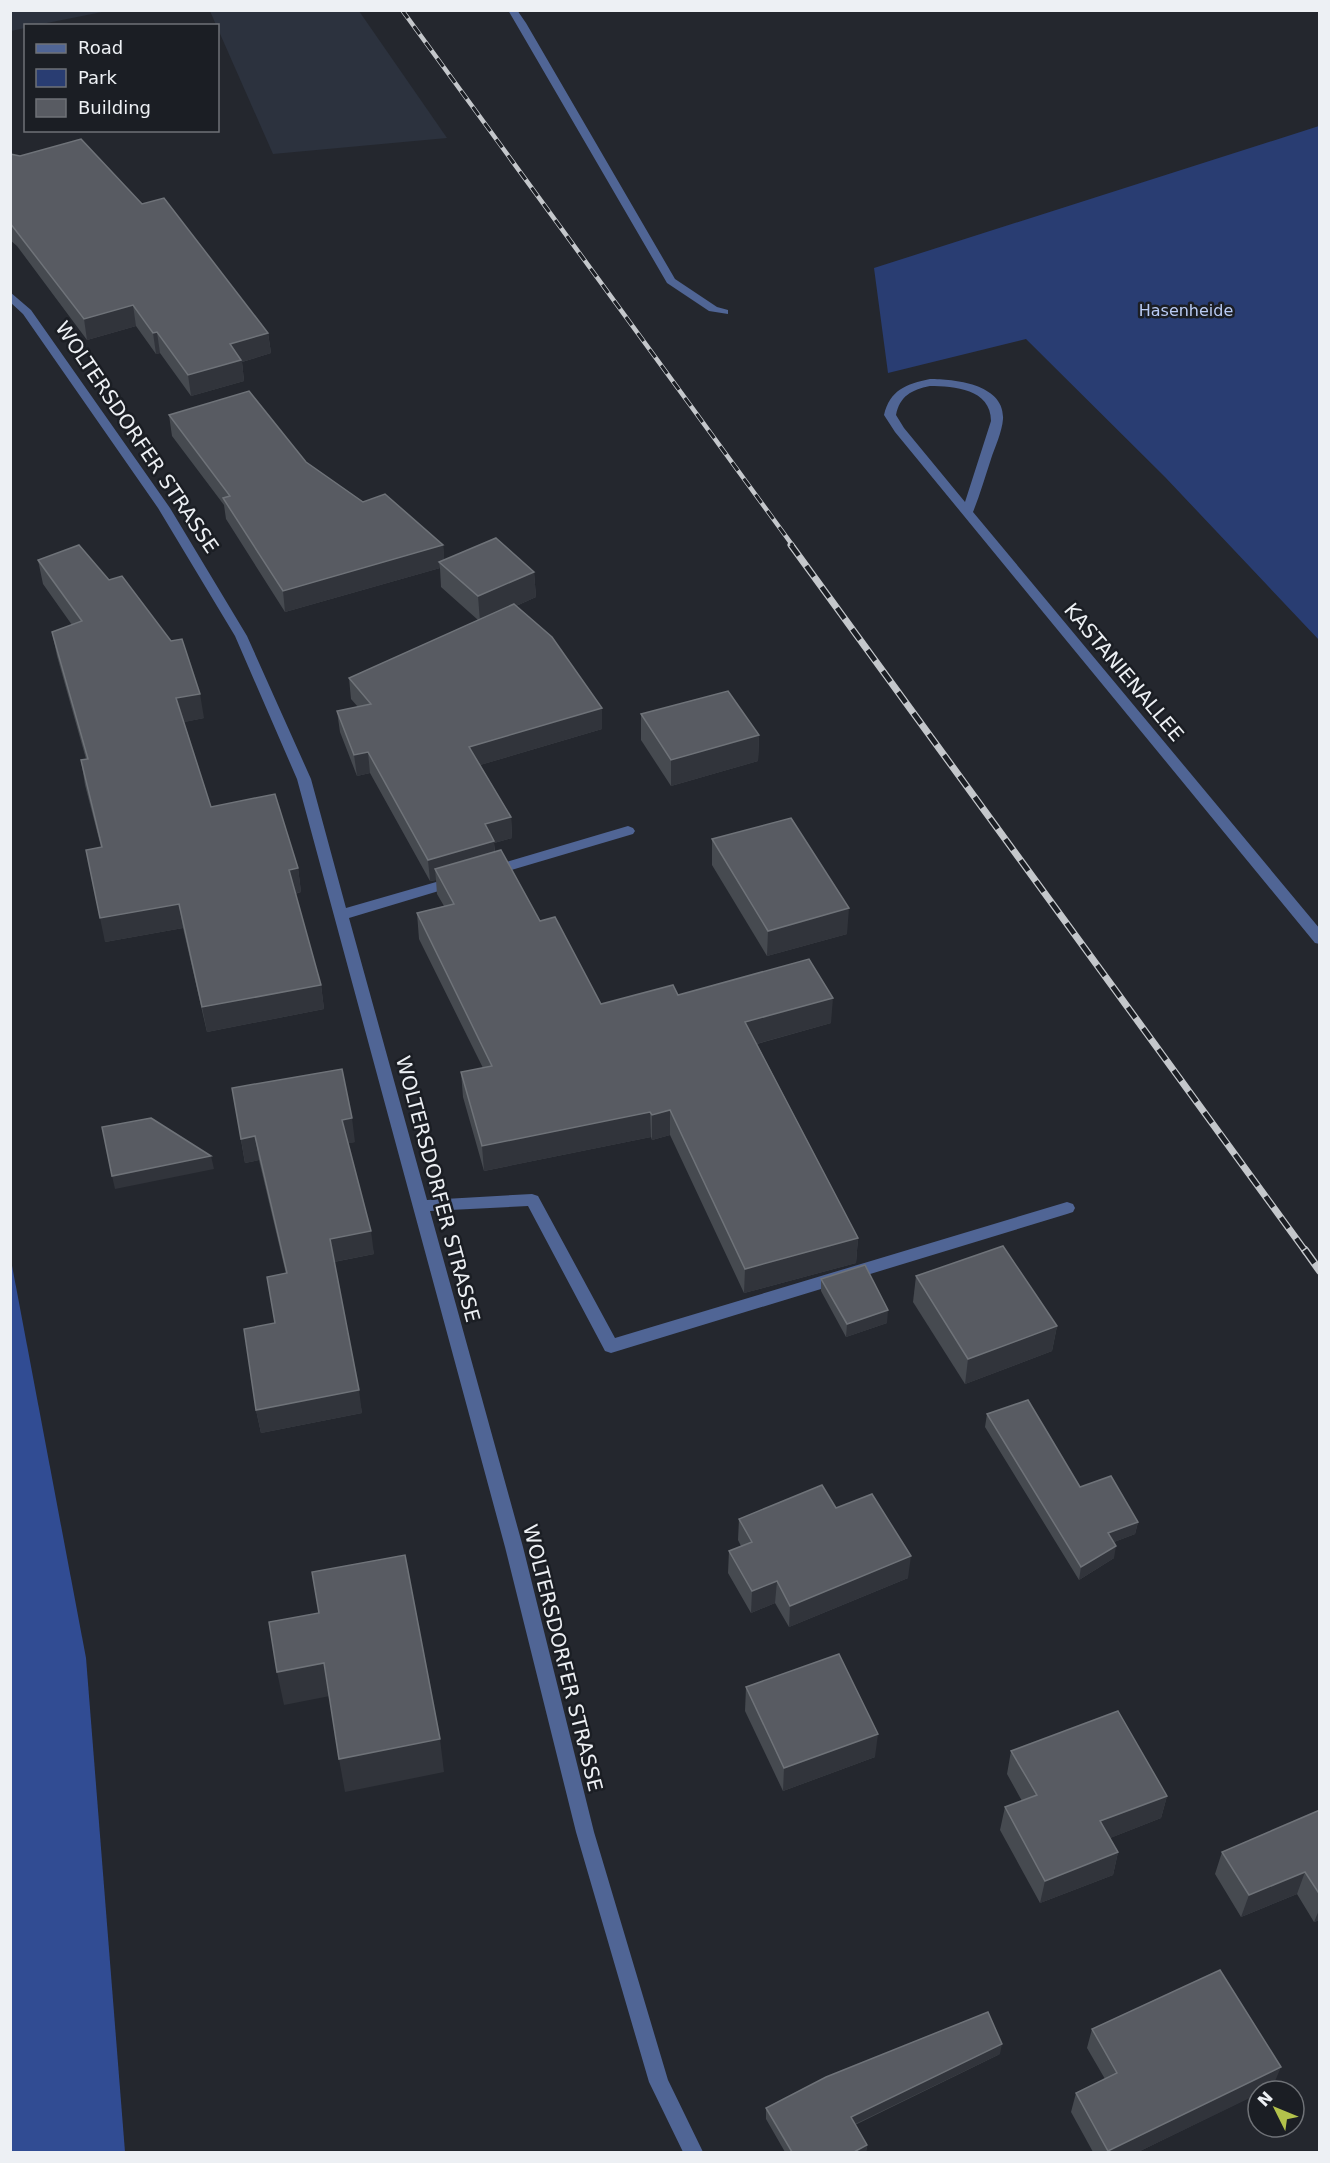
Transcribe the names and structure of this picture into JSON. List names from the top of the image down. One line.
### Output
{"streets":{"street":["WOLTERSDORFER STRASSE","KASTANIENALLEE"]},"parks":["Hasenheide"],"legend":["Road","Park","Building"],"north":"top left"}
